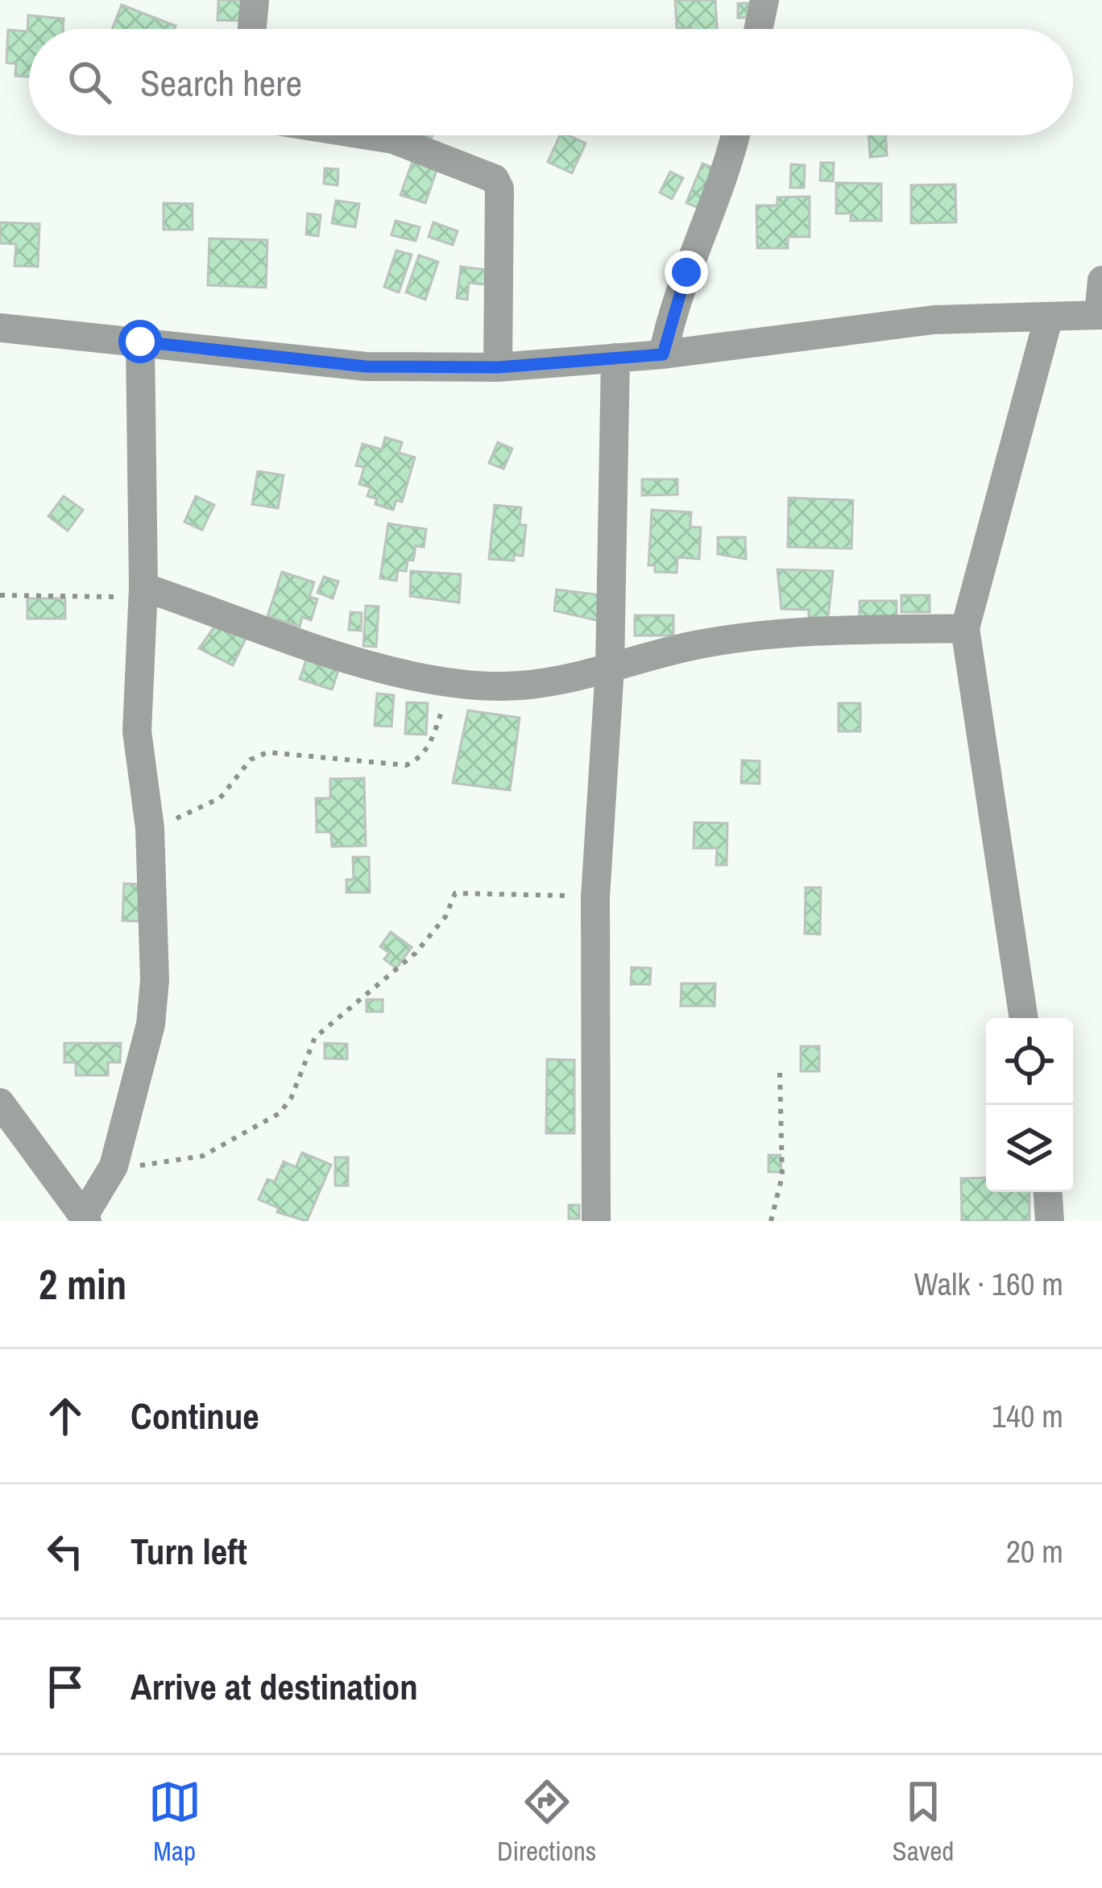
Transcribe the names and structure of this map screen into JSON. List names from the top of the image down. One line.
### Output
{"page":{"search":"Search here","heading":["2 min","Walk · 160 m"],"list":[["Continue","140 m"],["Turn left","20 m"],"Arrive at destination"],"nav":["Map","Directions","Saved"]}}
